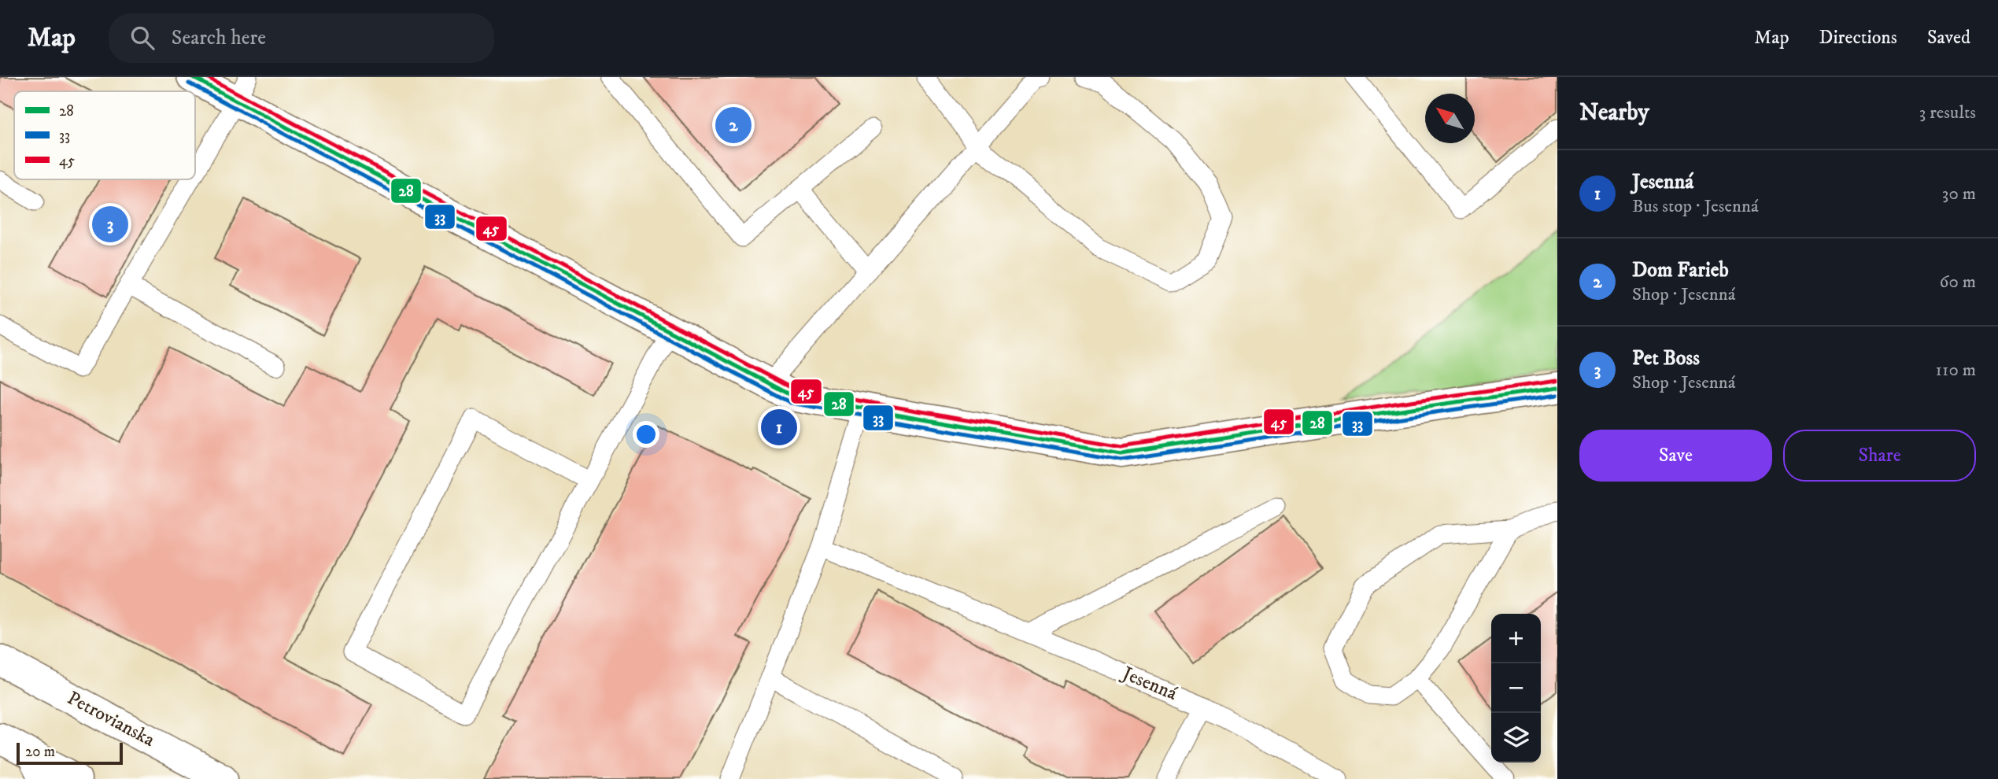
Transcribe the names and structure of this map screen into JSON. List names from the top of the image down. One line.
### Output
{"streets":{"street":["Petrovianska"],"lane":["Jesenná"]},"lines":["transit line 28","transit line 45","transit line 33"],"legend":["28","33","45"],"scale_bar":"20 m","north":"top left","page":{"header":"Map","search":"Search here","nav":["Map","Directions","Saved"],"heading":["Nearby","3 results"],"pins":["2","3","1"],"list":[{"mark":"1","name":"Jesenná","note":"Bus stop · Jesenná","value":"30 m"},{"mark":"2","name":"Dom Farieb","note":"Shop · Jesenná","value":"60 m"},{"mark":"3","name":"Pet Boss","note":"Shop · Jesenná","value":"110 m"}],"buttons":["Save","Share"],"map_buttons":["+","−"],"scale":"20 m"}}
